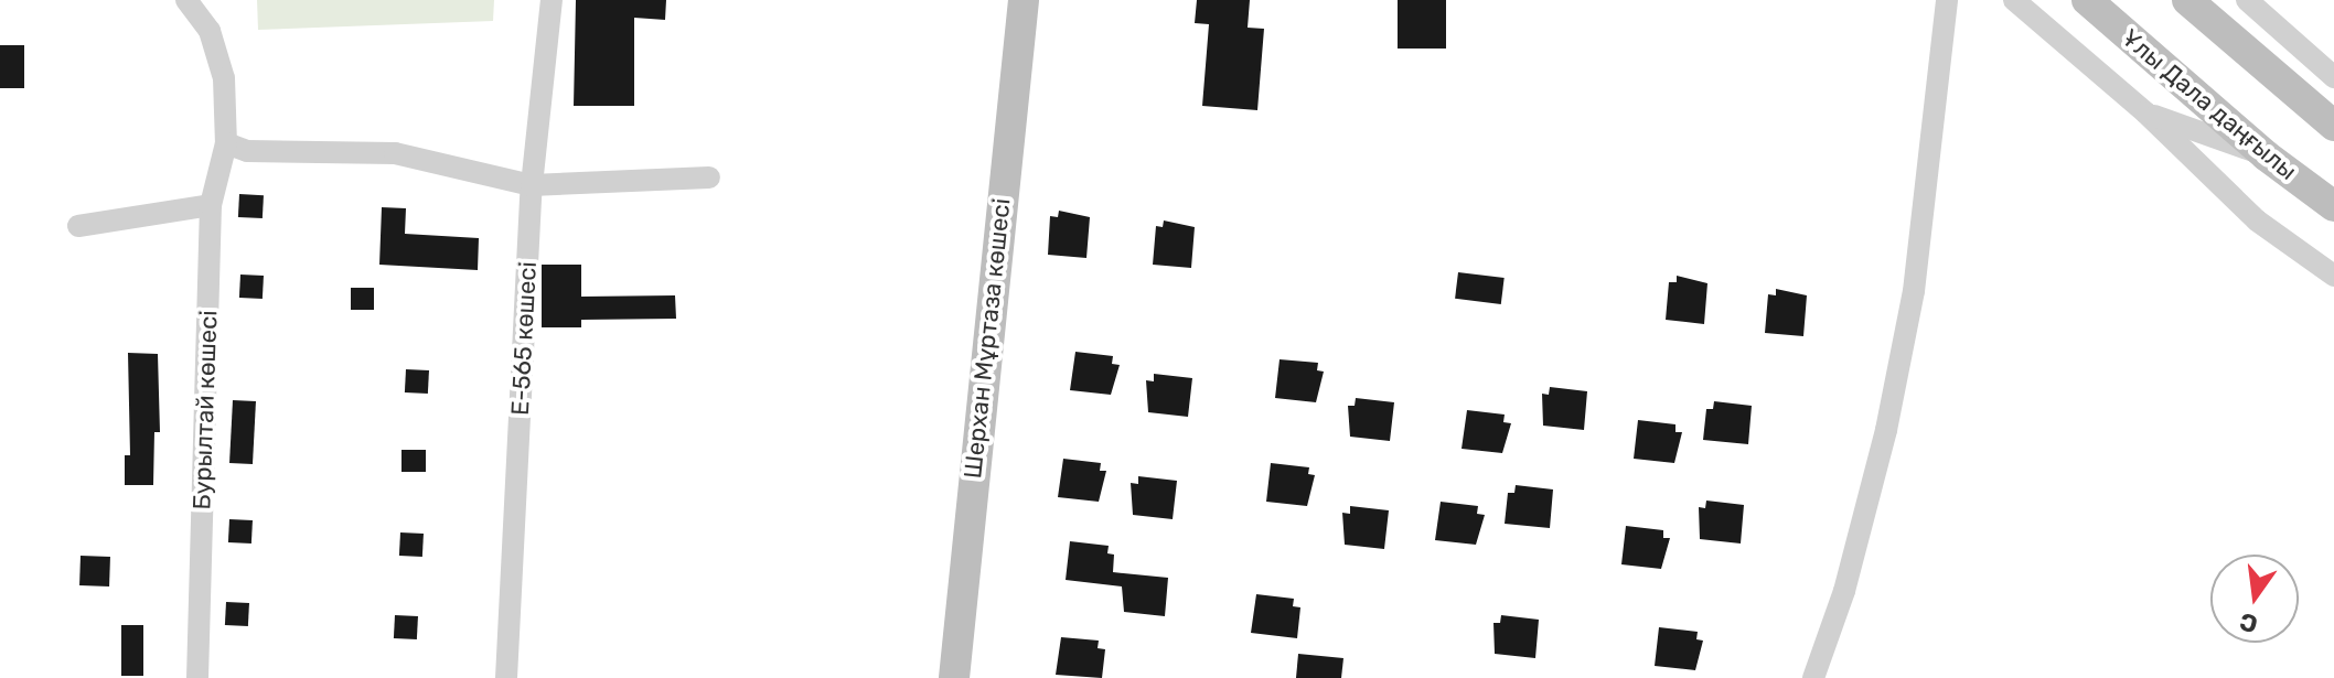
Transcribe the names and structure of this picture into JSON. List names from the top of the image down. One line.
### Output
{"streets":{"main road":["Ұлы Дала даңғылы","Шерхан Мұртаза көшесі"],"street":["Е-565 көшесі","Бурылтай көшесі"]},"north":"bottom"}
